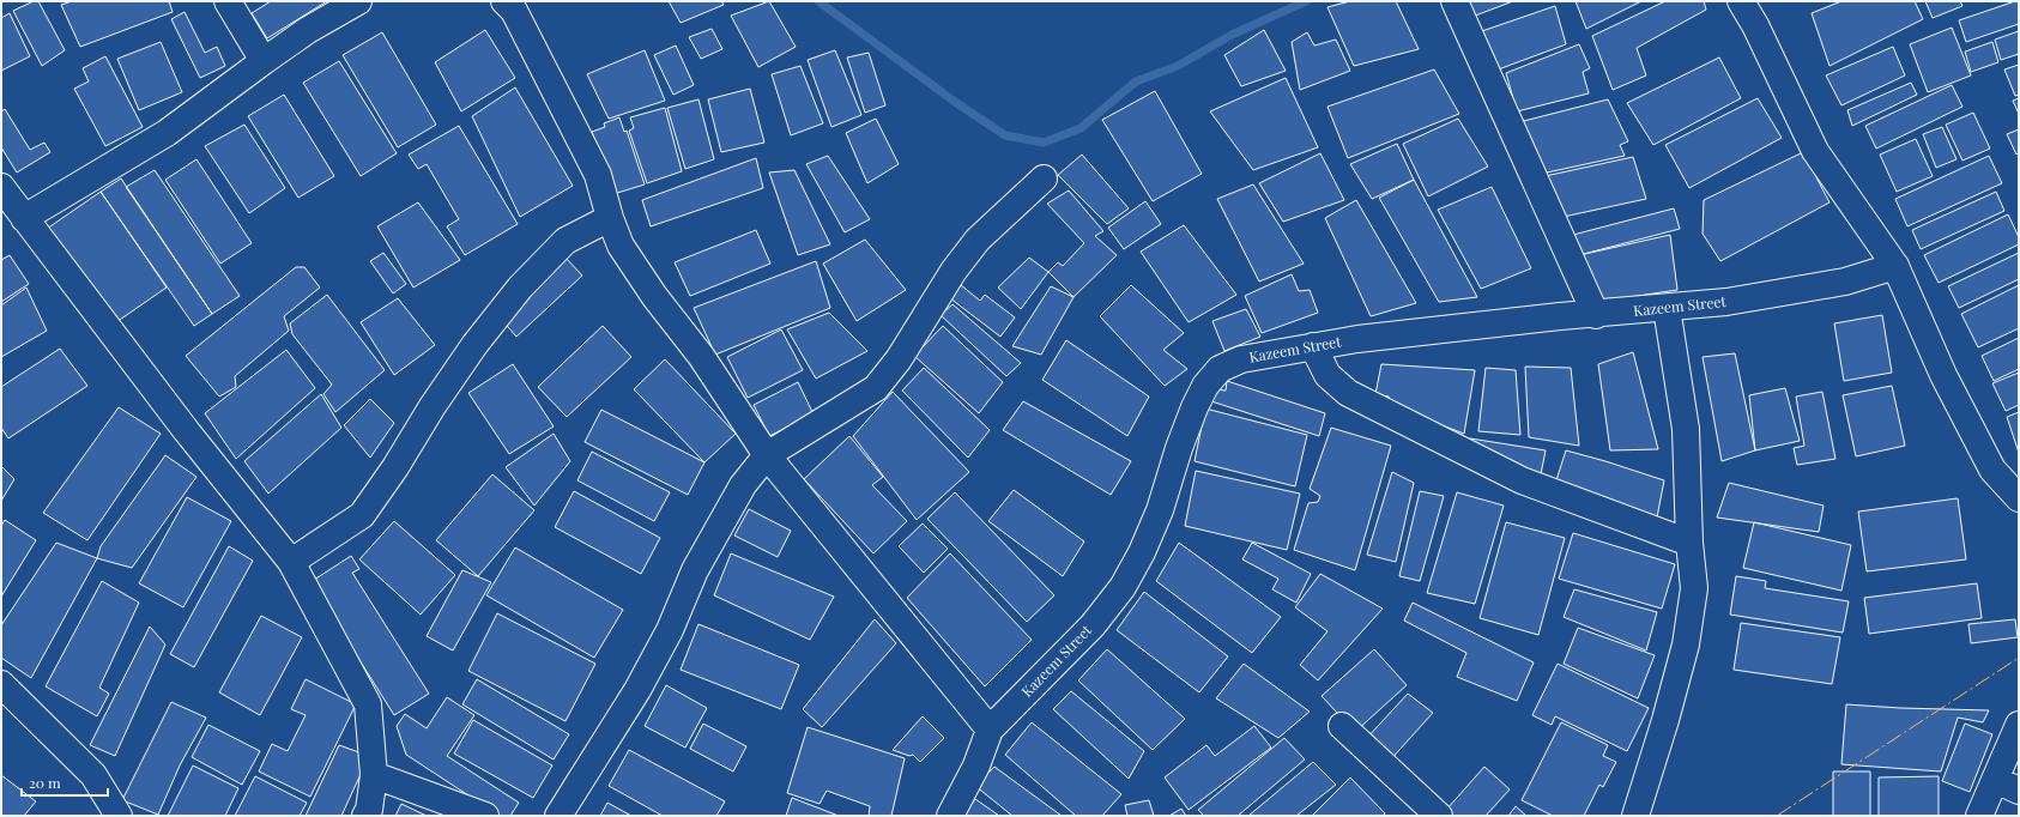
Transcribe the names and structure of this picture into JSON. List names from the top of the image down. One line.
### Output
{"streets":{"street":["Kazeem Street"]},"scale_bar":"20 m"}
